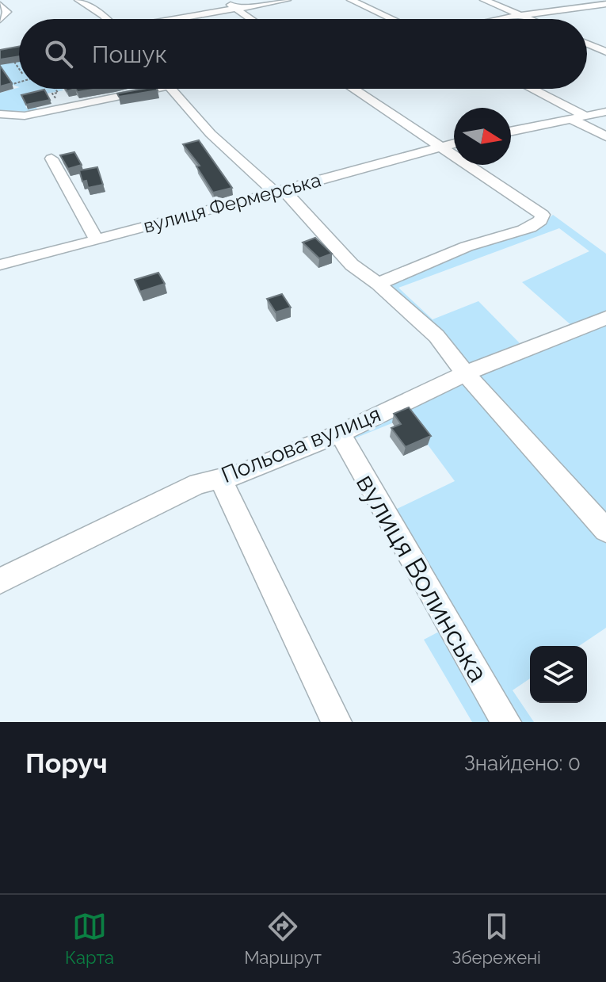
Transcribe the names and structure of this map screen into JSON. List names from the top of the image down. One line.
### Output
{"streets":{"street":["вулиця Фермерська","Польова вулиця","вулиця Волинська"]},"crossings":[["Польова вулиця","вулиця Волинська"]],"north":"right","page":{"search":"Пошук","heading":["Поруч","Знайдено: 0"],"nav":["Карта","Маршрут","Збережені"]}}
